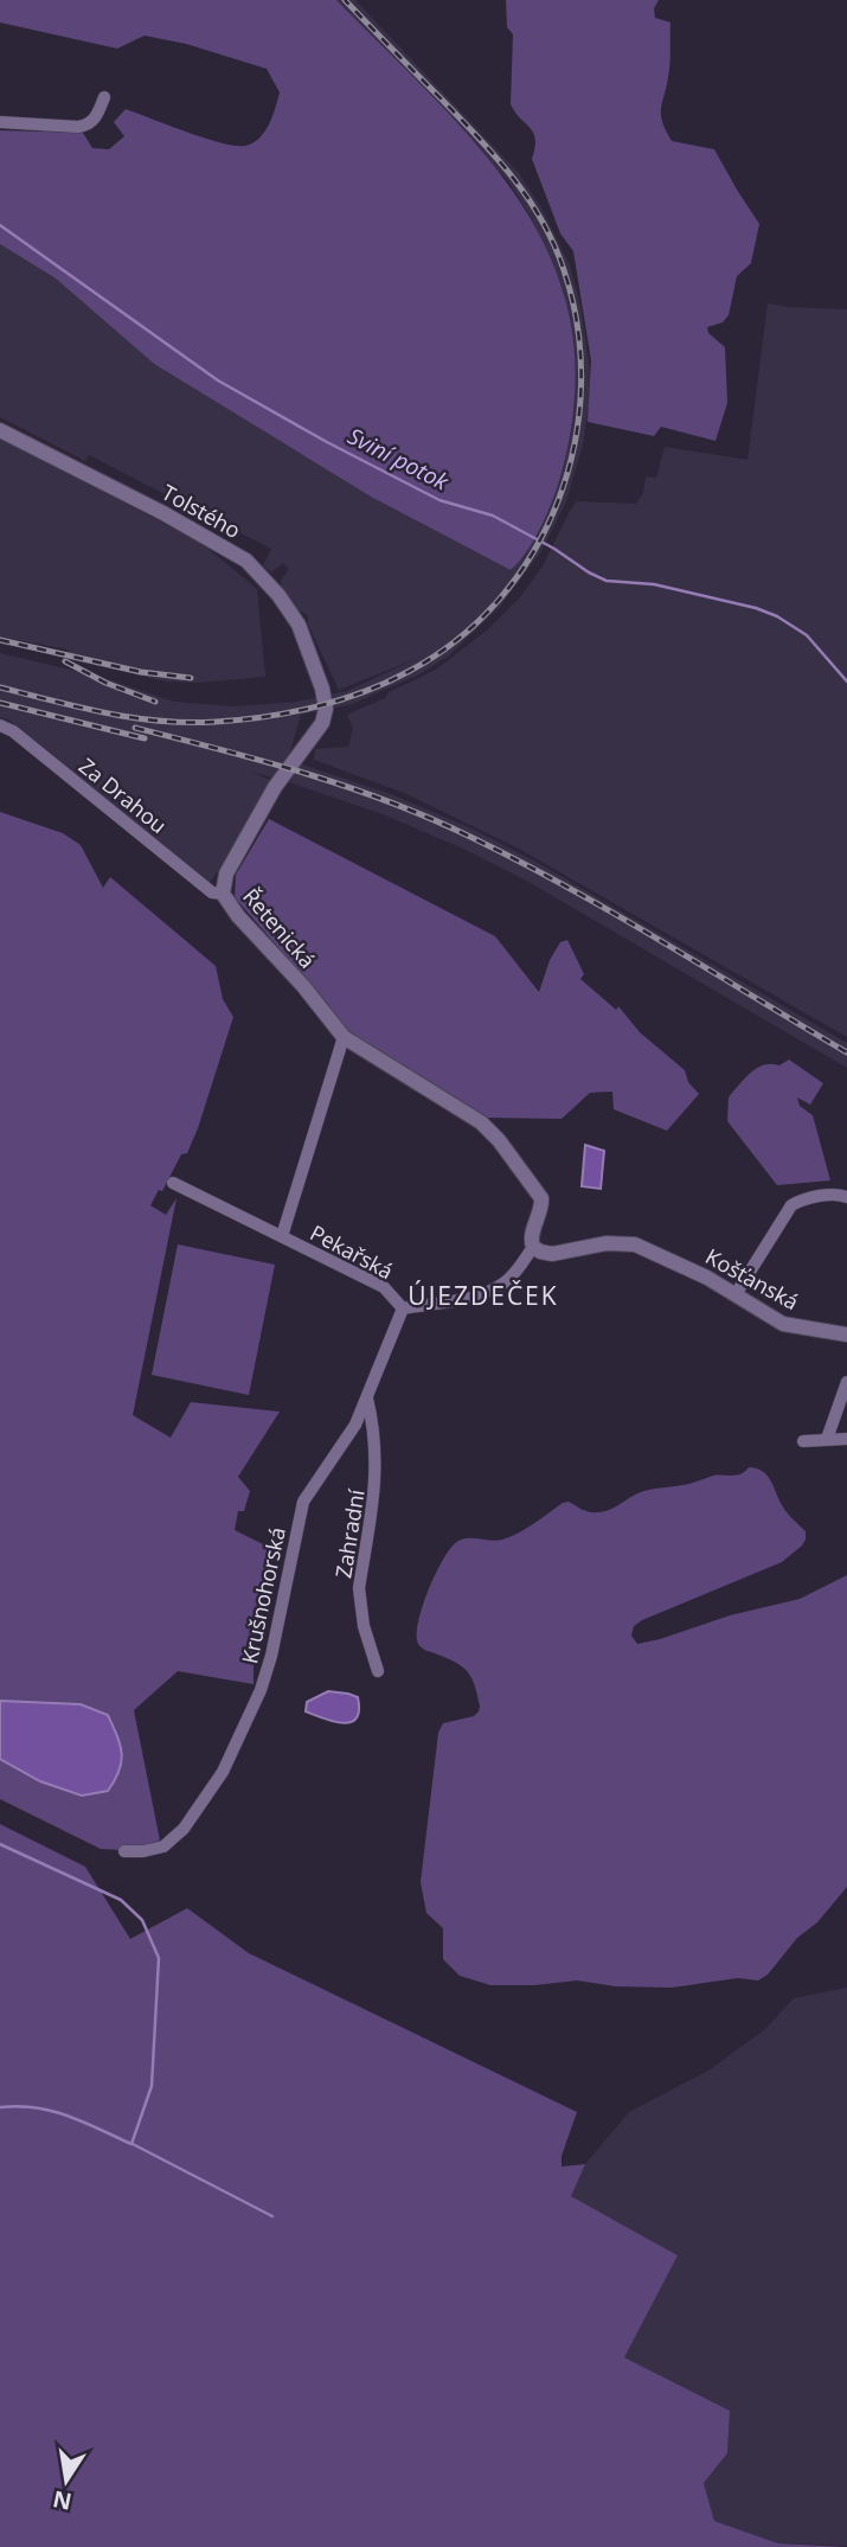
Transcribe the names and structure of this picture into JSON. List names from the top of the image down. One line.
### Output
{"streets":{"street":["Tolstého","Za Drahou","Řetenická","Pekařská","Košťanská","Zahradní","Krušnohorská"]},"crossings":[["Tolstého","Řetenická"],["Za Drahou","Řetenická"],["Řetenická","Pekařská"],["Řetenická","Košťanská"],["Pekařská","Košťanská"],["Pekařská","Krušnohorská"],["Zahradní","Krušnohorská"]],"districts":["ÚJEZDEČEK"],"water":["Sviní potok"],"north":"bottom"}
